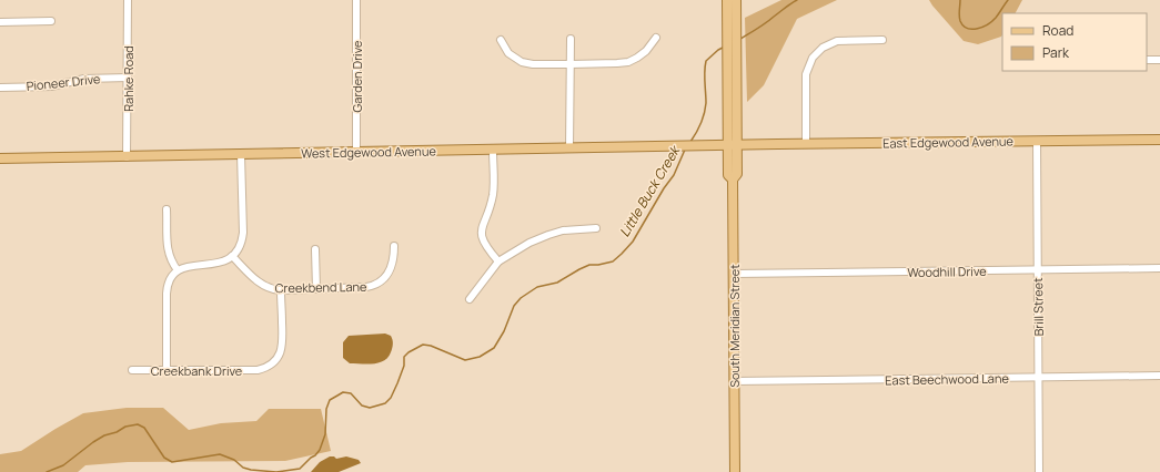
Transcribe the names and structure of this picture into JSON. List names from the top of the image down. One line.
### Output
{"streets":{"main road":["East Edgewood Avenue","West Edgewood Avenue","South Meridian Street"],"street":["Garden Drive","Rahke Road","Pioneer Drive","Woodhill Drive","Creekbend Lane","Brill Street","Creekbank Drive","East Beechwood Lane"]},"crossings":[["Garden Drive","West Edgewood Avenue"],["Rahke Road","Pioneer Drive"],["Rahke Road","West Edgewood Avenue"],["East Edgewood Avenue","West Edgewood Avenue"],["East Edgewood Avenue","Brill Street"],["East Edgewood Avenue","South Meridian Street"],["West Edgewood Avenue","South Meridian Street"],["Woodhill Drive","Brill Street"],["Woodhill Drive","South Meridian Street"],["Creekbend Lane","Creekbank Drive"],["Brill Street","East Beechwood Lane"],["South Meridian Street","East Beechwood Lane"]],"water":["Little Buck Creek"],"legend":["Road","Park"]}
